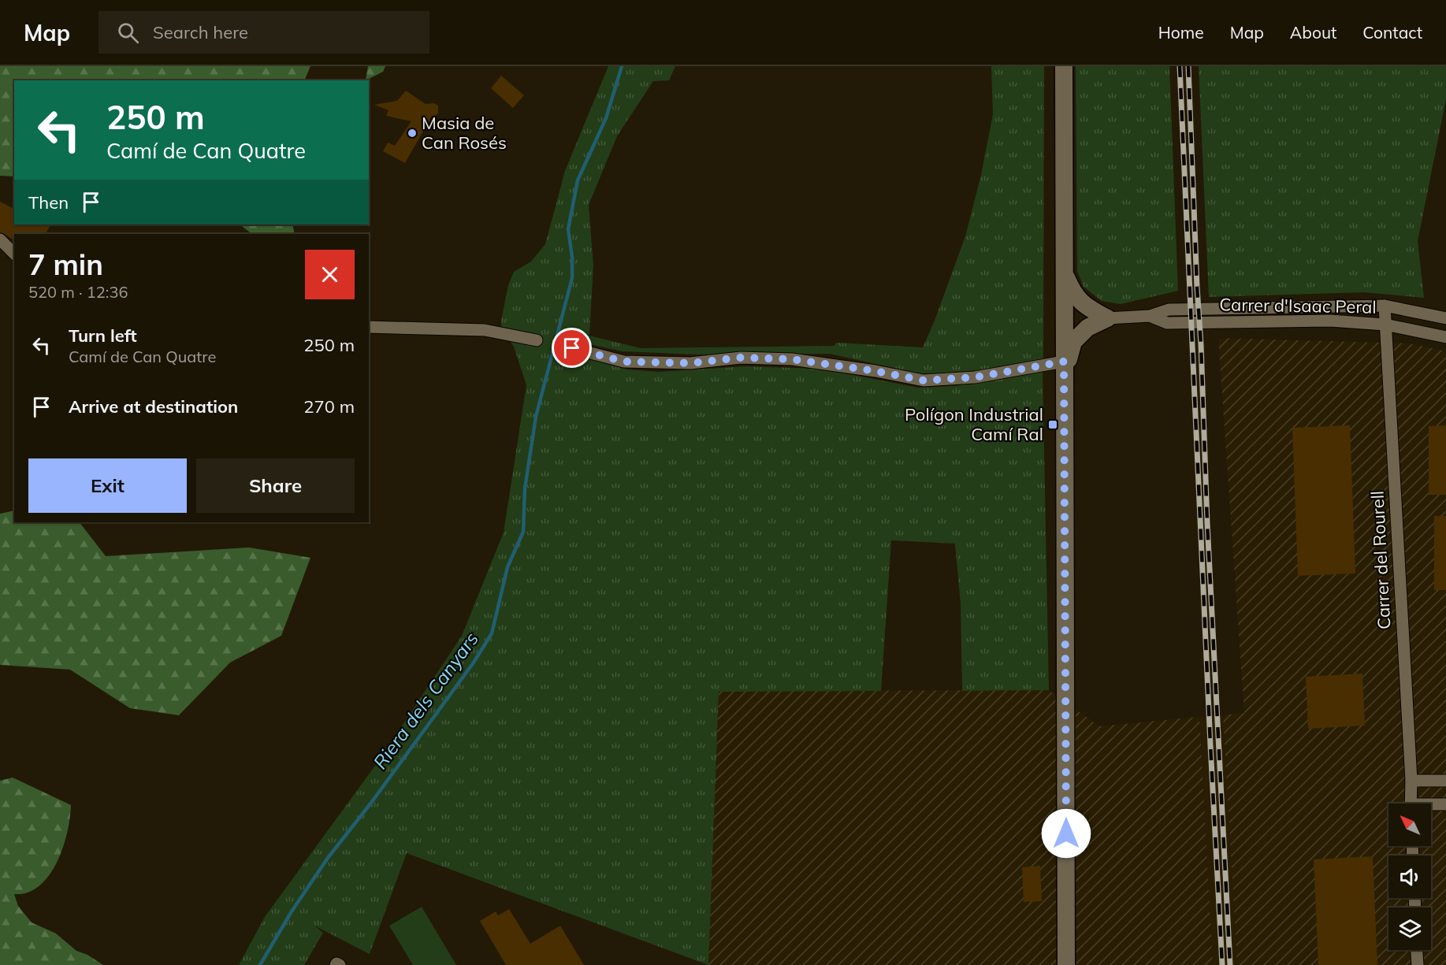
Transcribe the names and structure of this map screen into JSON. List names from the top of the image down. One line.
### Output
{"streets":{"street":["Carrer d'Isaac Peral","Carrer del Rourell"]},"crossings":[["Carrer d'Isaac Peral","Carrer del Rourell"]],"water":["Riera dels Canyars"],"places":{"other":["Masia de Can Rosés"],"transit":["Polígon Industrial Camí Ral"]},"north":"top left","page":{"header":"Map","search":"Search here","nav":["Home","Map","About","Contact"],"turn":["250 m","Camí de Can Quatre"],"then":"Then","heading":["7 min","520 m · 12:36"],"list":[{"name":"Turn left","note":"Camí de Can Quatre","value":"250 m"},{"name":"Arrive at destination","value":"270 m"}],"buttons":["Exit","Share"]}}
